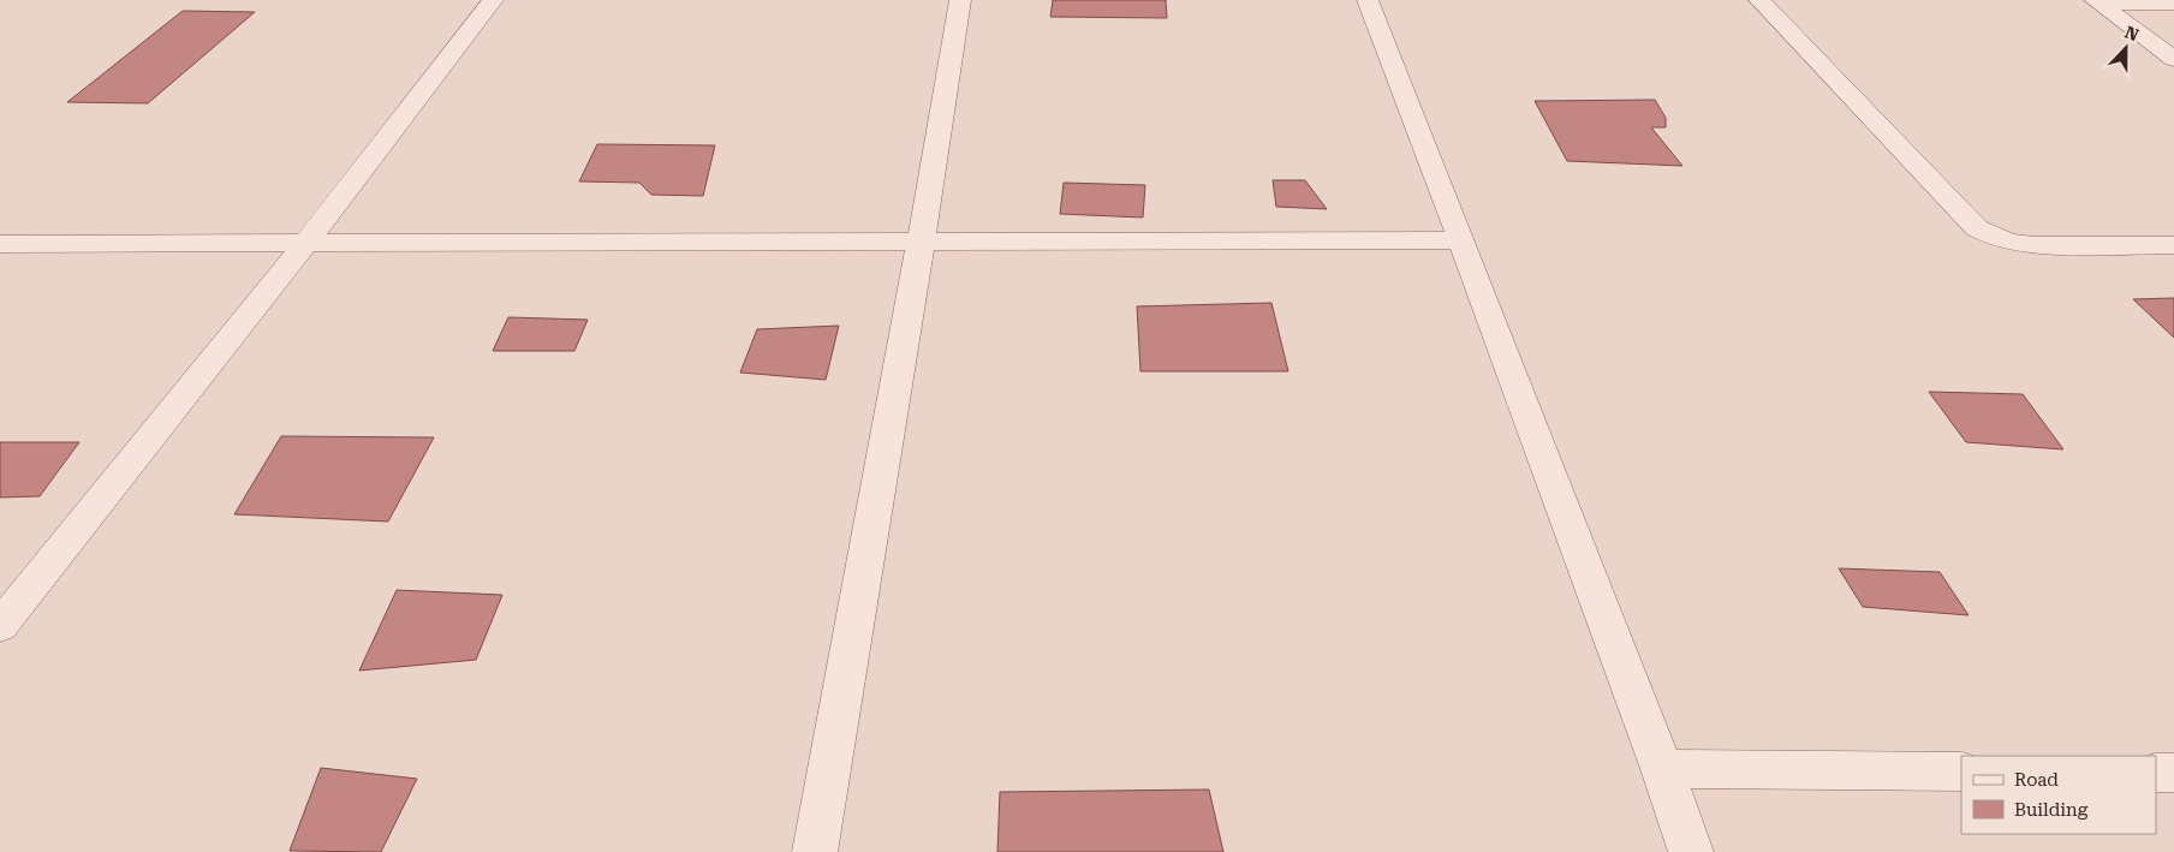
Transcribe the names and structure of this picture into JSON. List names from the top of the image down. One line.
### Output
{"legend":["Road","Building"],"north":"top"}
